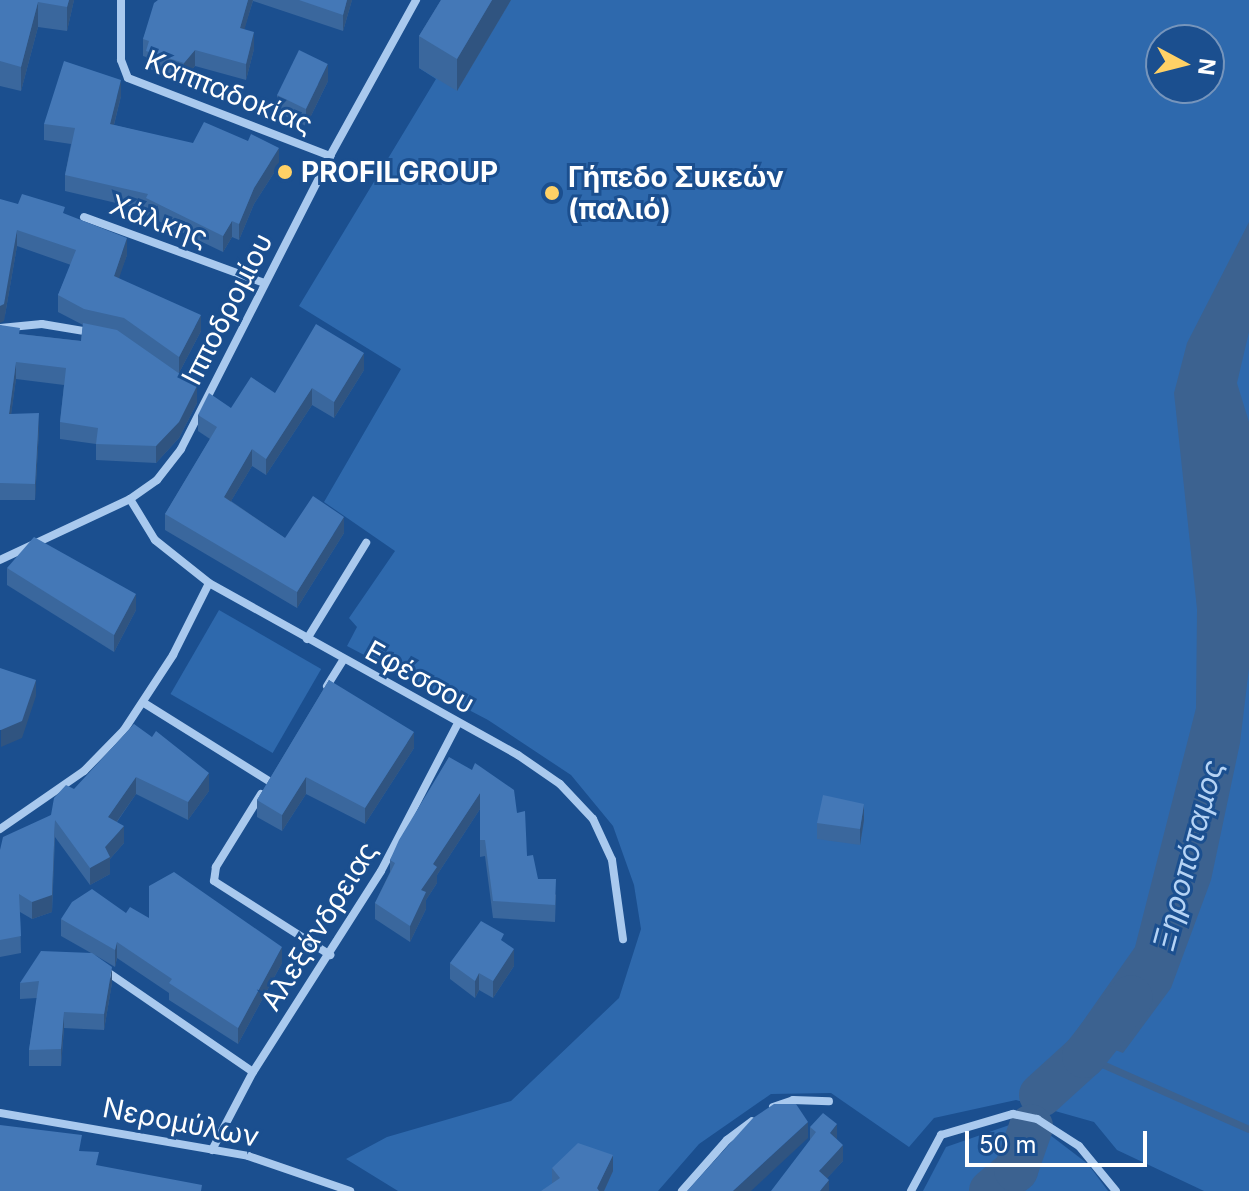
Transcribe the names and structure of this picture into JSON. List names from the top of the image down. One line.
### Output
{"streets":{"street":["Καππαδοκίας","Χάλκης","Ιπποδρομίου","Εφέσσου","Αλεξάνδρειας","Νερομύλων"]},"crossings":[["Καππαδοκίας","Ιπποδρομίου"],["Χάλκης","Ιπποδρομίου"],["Ιπποδρομίου","Εφέσσου"],["Εφέσσου","Αλεξάνδρειας"],["Αλεξάνδρειας","Νερομύλων"]],"water":["Ξηροπόταμος"],"places":["PROFILGROUP","Γήπεδο Συκεών (παλιό)"],"scale_bar":"50 m","north":"right"}
